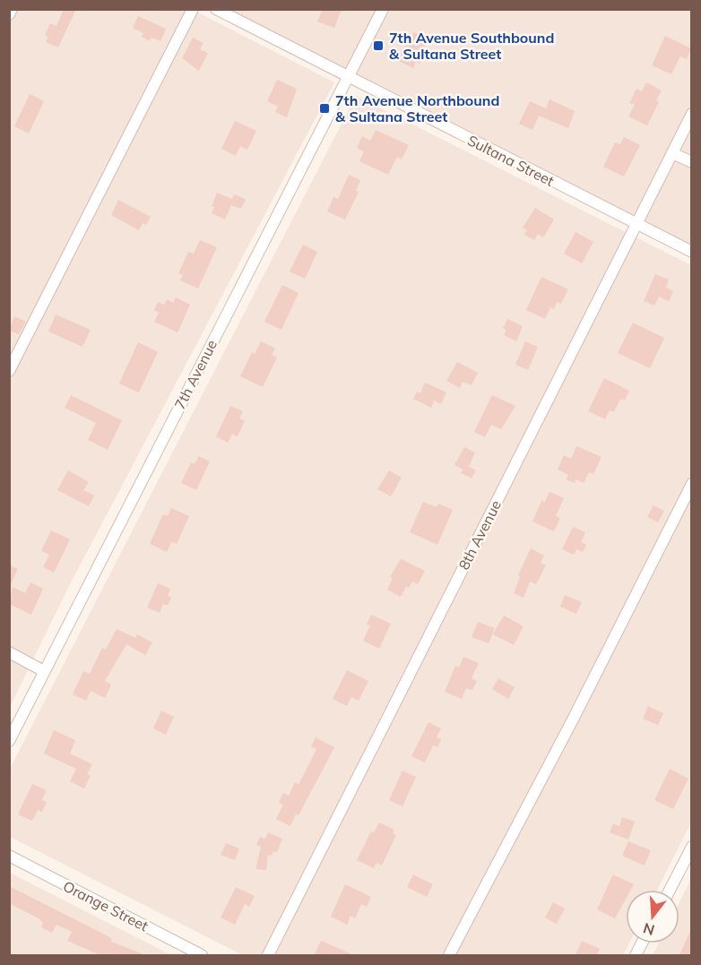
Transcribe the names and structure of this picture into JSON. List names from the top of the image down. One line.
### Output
{"streets":{"street":["Sultana Street","7th Avenue","8th Avenue","Orange Street"]},"crossings":[["Sultana Street","7th Avenue"],["Sultana Street","8th Avenue"]],"places":{"transit":["7th Avenue Southbound & Sultana Street","7th Avenue Northbound & Sultana Street"]},"north":"bottom"}
